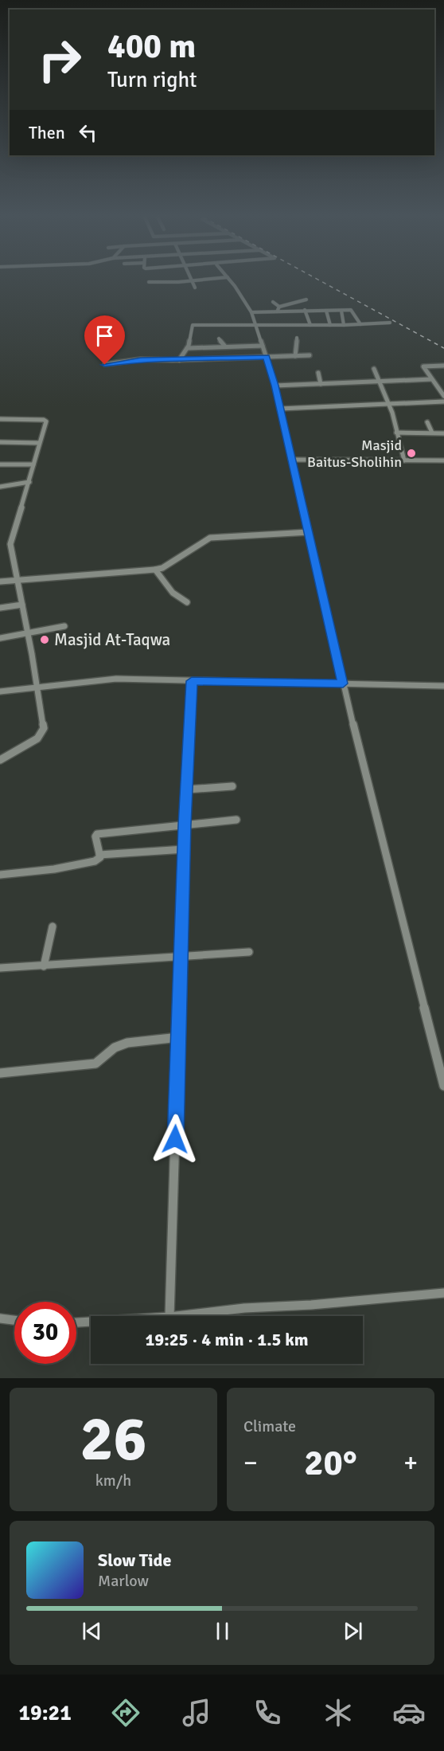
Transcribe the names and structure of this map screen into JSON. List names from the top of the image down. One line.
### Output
{"places":["Masjid Baitus-Sholihin","Masjid At-Taqwa"],"page":{"turn":["400 m","Turn right"],"then":"Then","limit":"30","trip":"19:25 · 4 min · 1.5 km","tile":[["26","km/h"],"Climate"],"heat":["−","20°","+"],"song":["Slow Tide","Marlow"],"tabs":"19:21"}}
